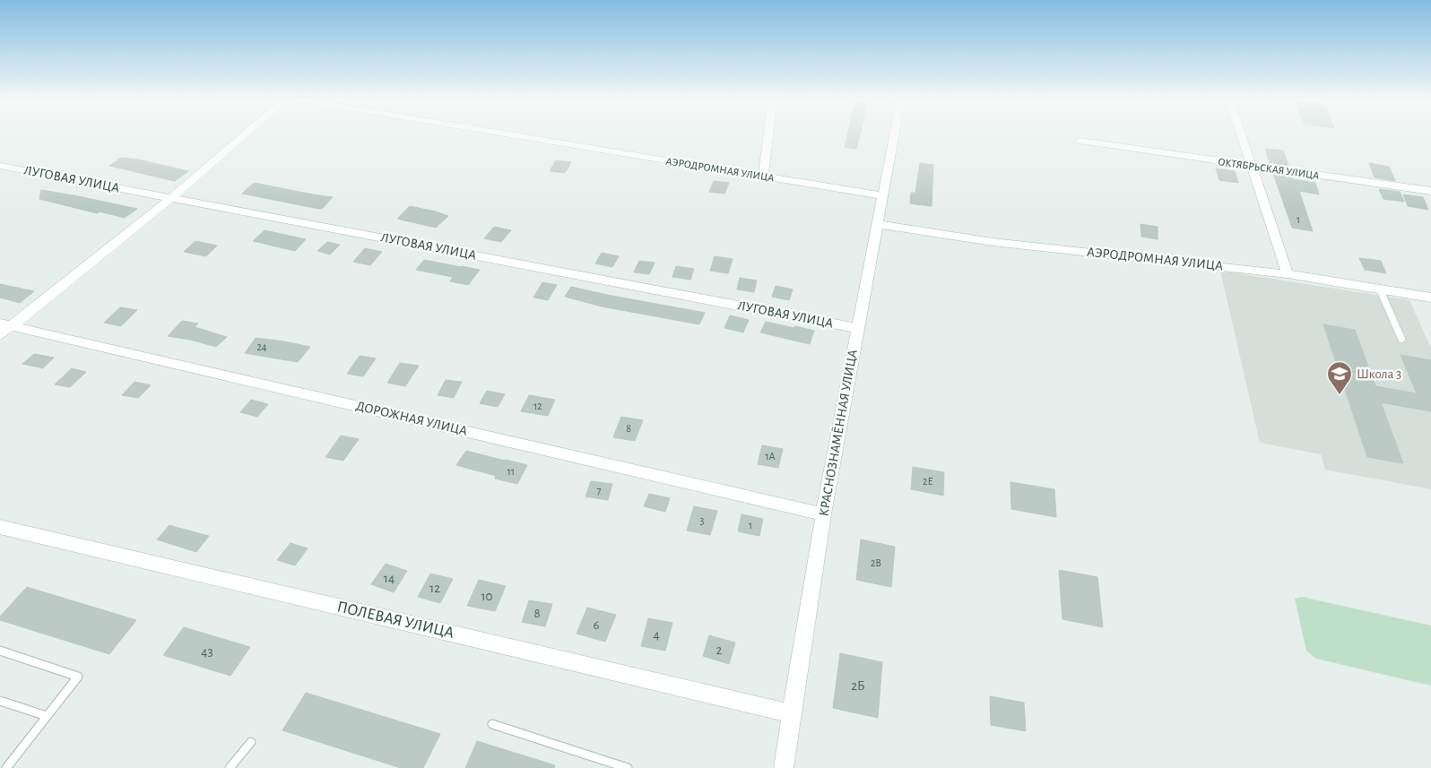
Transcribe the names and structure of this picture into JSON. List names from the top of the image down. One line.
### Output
{"streets":{"street":["ОКТЯБРЬСКАЯ УЛИЦА","АЭРОДРОМНАЯ УЛИЦА","ЛУГОВАЯ УЛИЦА","ДОРОЖНАЯ УЛИЦА","КРАСНОЗНАМЁННАЯ УЛИЦА","ПОЛЕВАЯ УЛИЦА"]},"crossings":[["АЭРОДРОМНАЯ УЛИЦА","КРАСНОЗНАМЁННАЯ УЛИЦА"],["ЛУГОВАЯ УЛИЦА","КРАСНОЗНАМЁННАЯ УЛИЦА"],["ДОРОЖНАЯ УЛИЦА","КРАСНОЗНАМЁННАЯ УЛИЦА"],["КРАСНОЗНАМЁННАЯ УЛИЦА","ПОЛЕВАЯ УЛИЦА"]],"places":{"school or university":["Школа 3"]},"house_numbers":["1","24","12","8","1А","11","2Е","7","3","1","2В","14","12","10","8","6","4","2","43","2Б"]}
